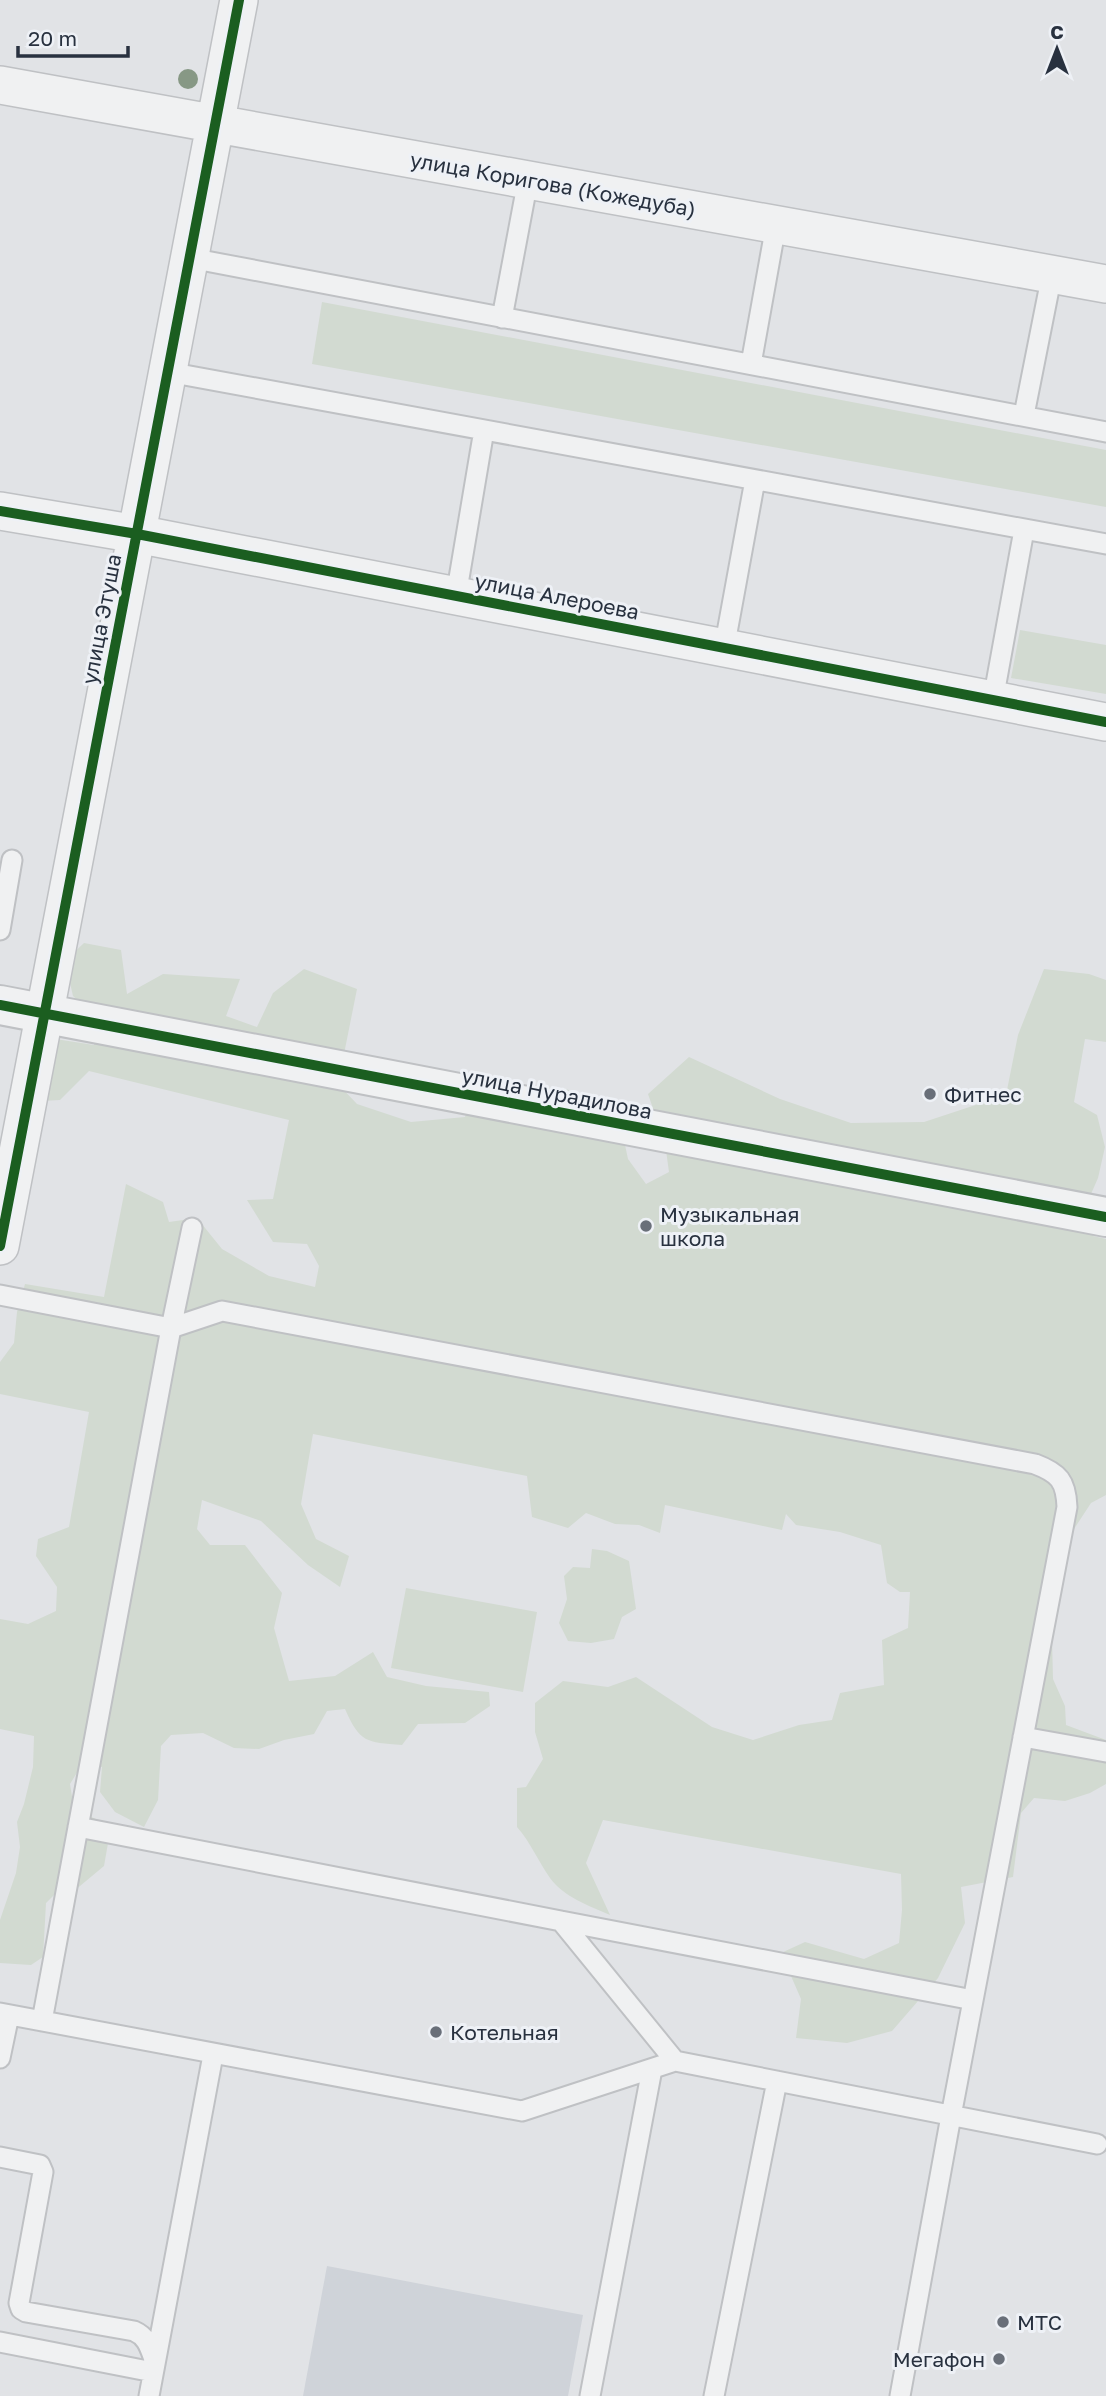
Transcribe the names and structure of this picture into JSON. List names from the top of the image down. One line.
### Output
{"streets":{"street":["улица Коригова (Кожедуба)","улица Алероева","улица Этуша","улица Нурадилова"]},"crossings":[["улица Коригова (Кожедуба)","улица Этуша"],["улица Алероева","улица Этуша"],["улица Этуша","улица Нурадилова"]],"places":["Фитнес","Музыкальная школа","Котельная","МТС","Мегафон"],"scale_bar":"20 m","north":"top"}
